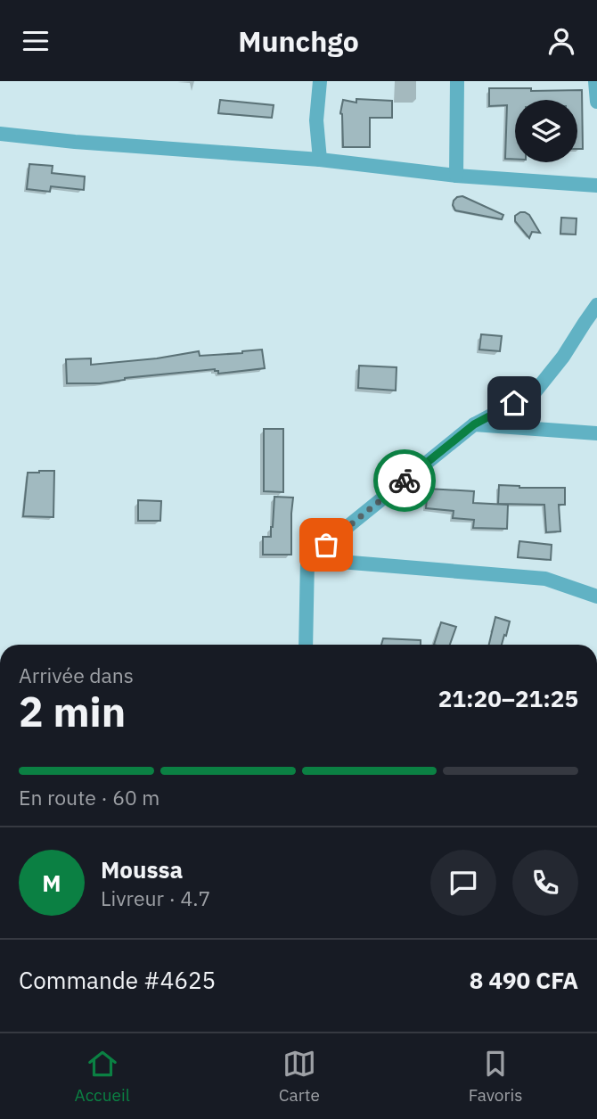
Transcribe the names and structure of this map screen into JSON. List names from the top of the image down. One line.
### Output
{"page":{"header":"Munchgo","heading":["2 min","Arrivée dans","21:20–21:25"],"panel":["Moussa","Livreur · 4.7","Commande #4625","8 490 CFA"],"bar":"En route · 60 m","round":"M","tabs":["Accueil","Carte","Favoris"]}}
